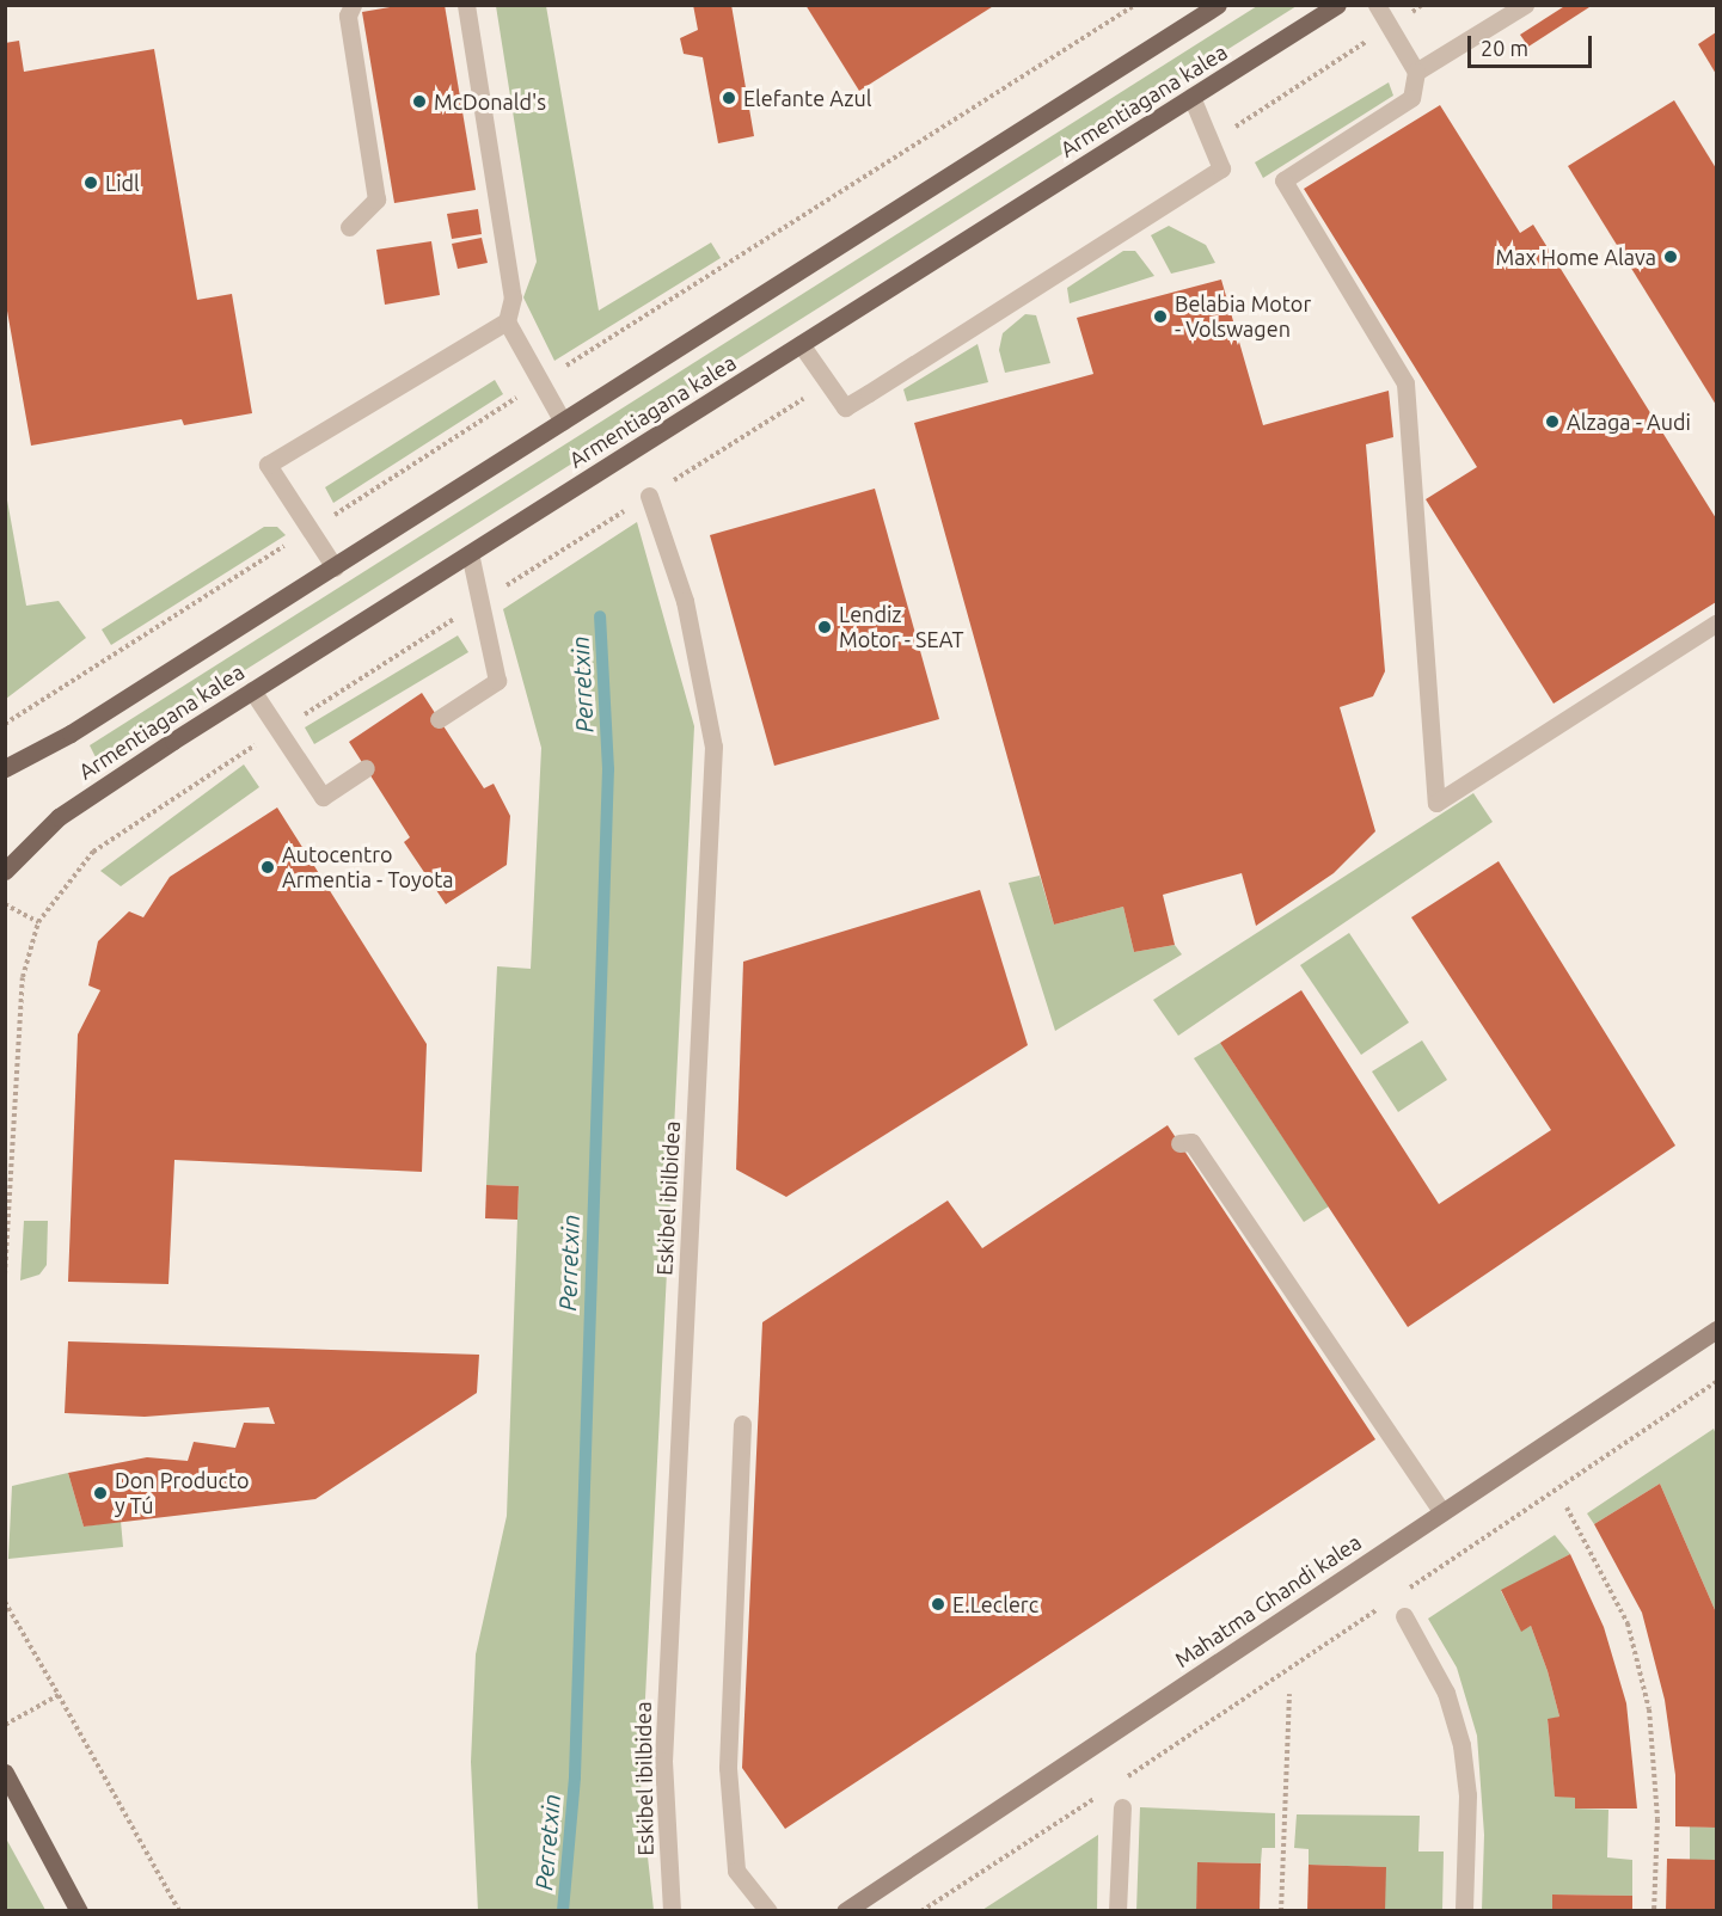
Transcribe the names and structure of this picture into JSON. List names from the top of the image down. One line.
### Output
{"streets":{"main road":["Armentiagana kalea","Mahatma Ghandi kalea"],"street":["Eskibel ibilbidea"]},"water":["Perretxin"],"places":["Elefante Azul","McDonald's","Lidl","Max Home Alava","Belabia Motor - Volswagen","Alzaga - Audi","Lendiz Motor - SEAT","Autocentro Armentia - Toyota","Don Producto y Tú","E.Leclerc"],"scale_bar":"20 m"}
